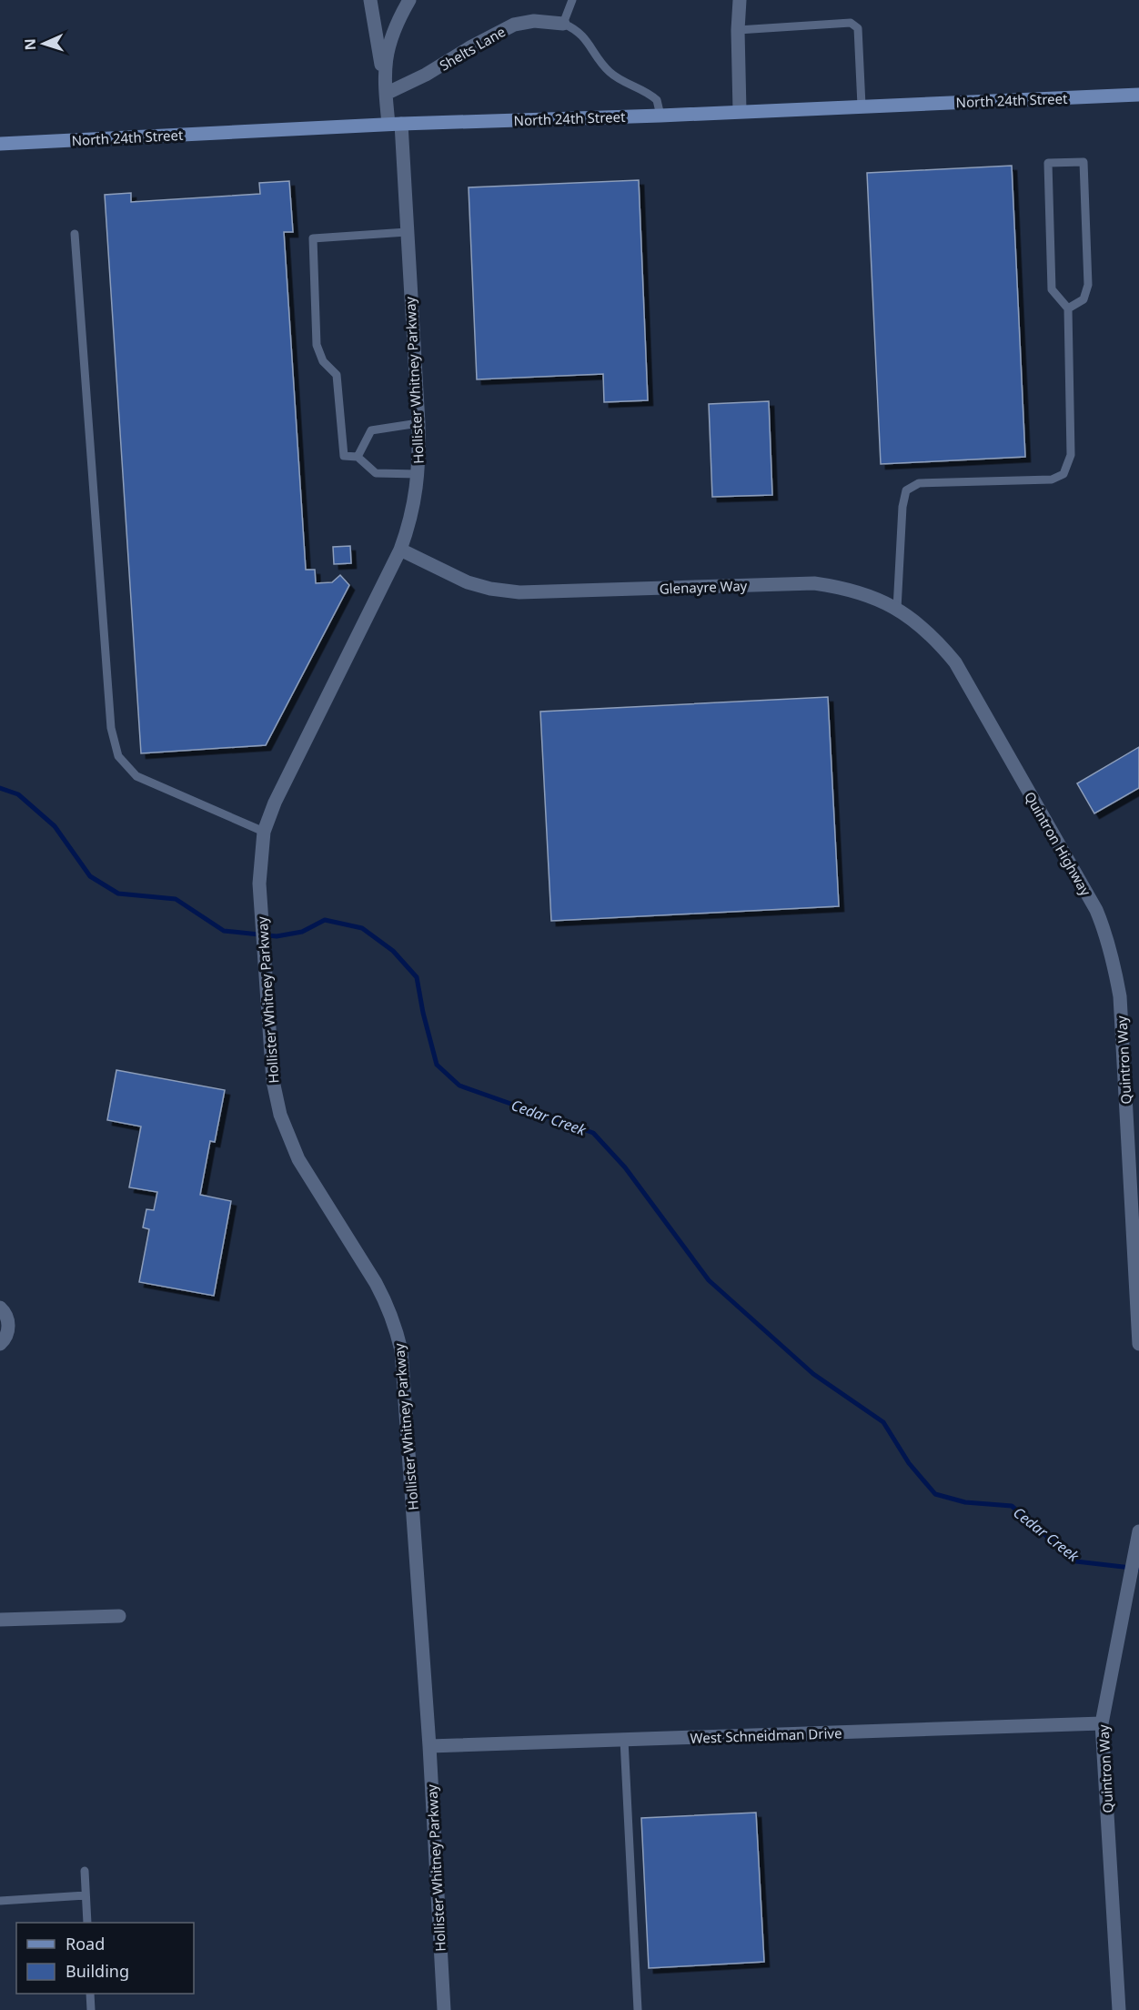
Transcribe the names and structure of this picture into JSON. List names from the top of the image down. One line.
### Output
{"streets":{"main road":["North 24th Street"],"street":["Shelts Lane","Hollister Whitney Parkway","Glenayre Way","Quintron Highway","Quintron Way","West Schneidman Drive"]},"crossings":[["Shelts Lane","Hollister Whitney Parkway"],["North 24th Street","Hollister Whitney Parkway"],["Hollister Whitney Parkway","Glenayre Way"],["Hollister Whitney Parkway","West Schneidman Drive"],["Glenayre Way","Quintron Highway"],["Quintron Highway","Quintron Way"],["Quintron Way","West Schneidman Drive"]],"water":["Cedar Creek"],"legend":["Road","Building"],"north":"left"}
